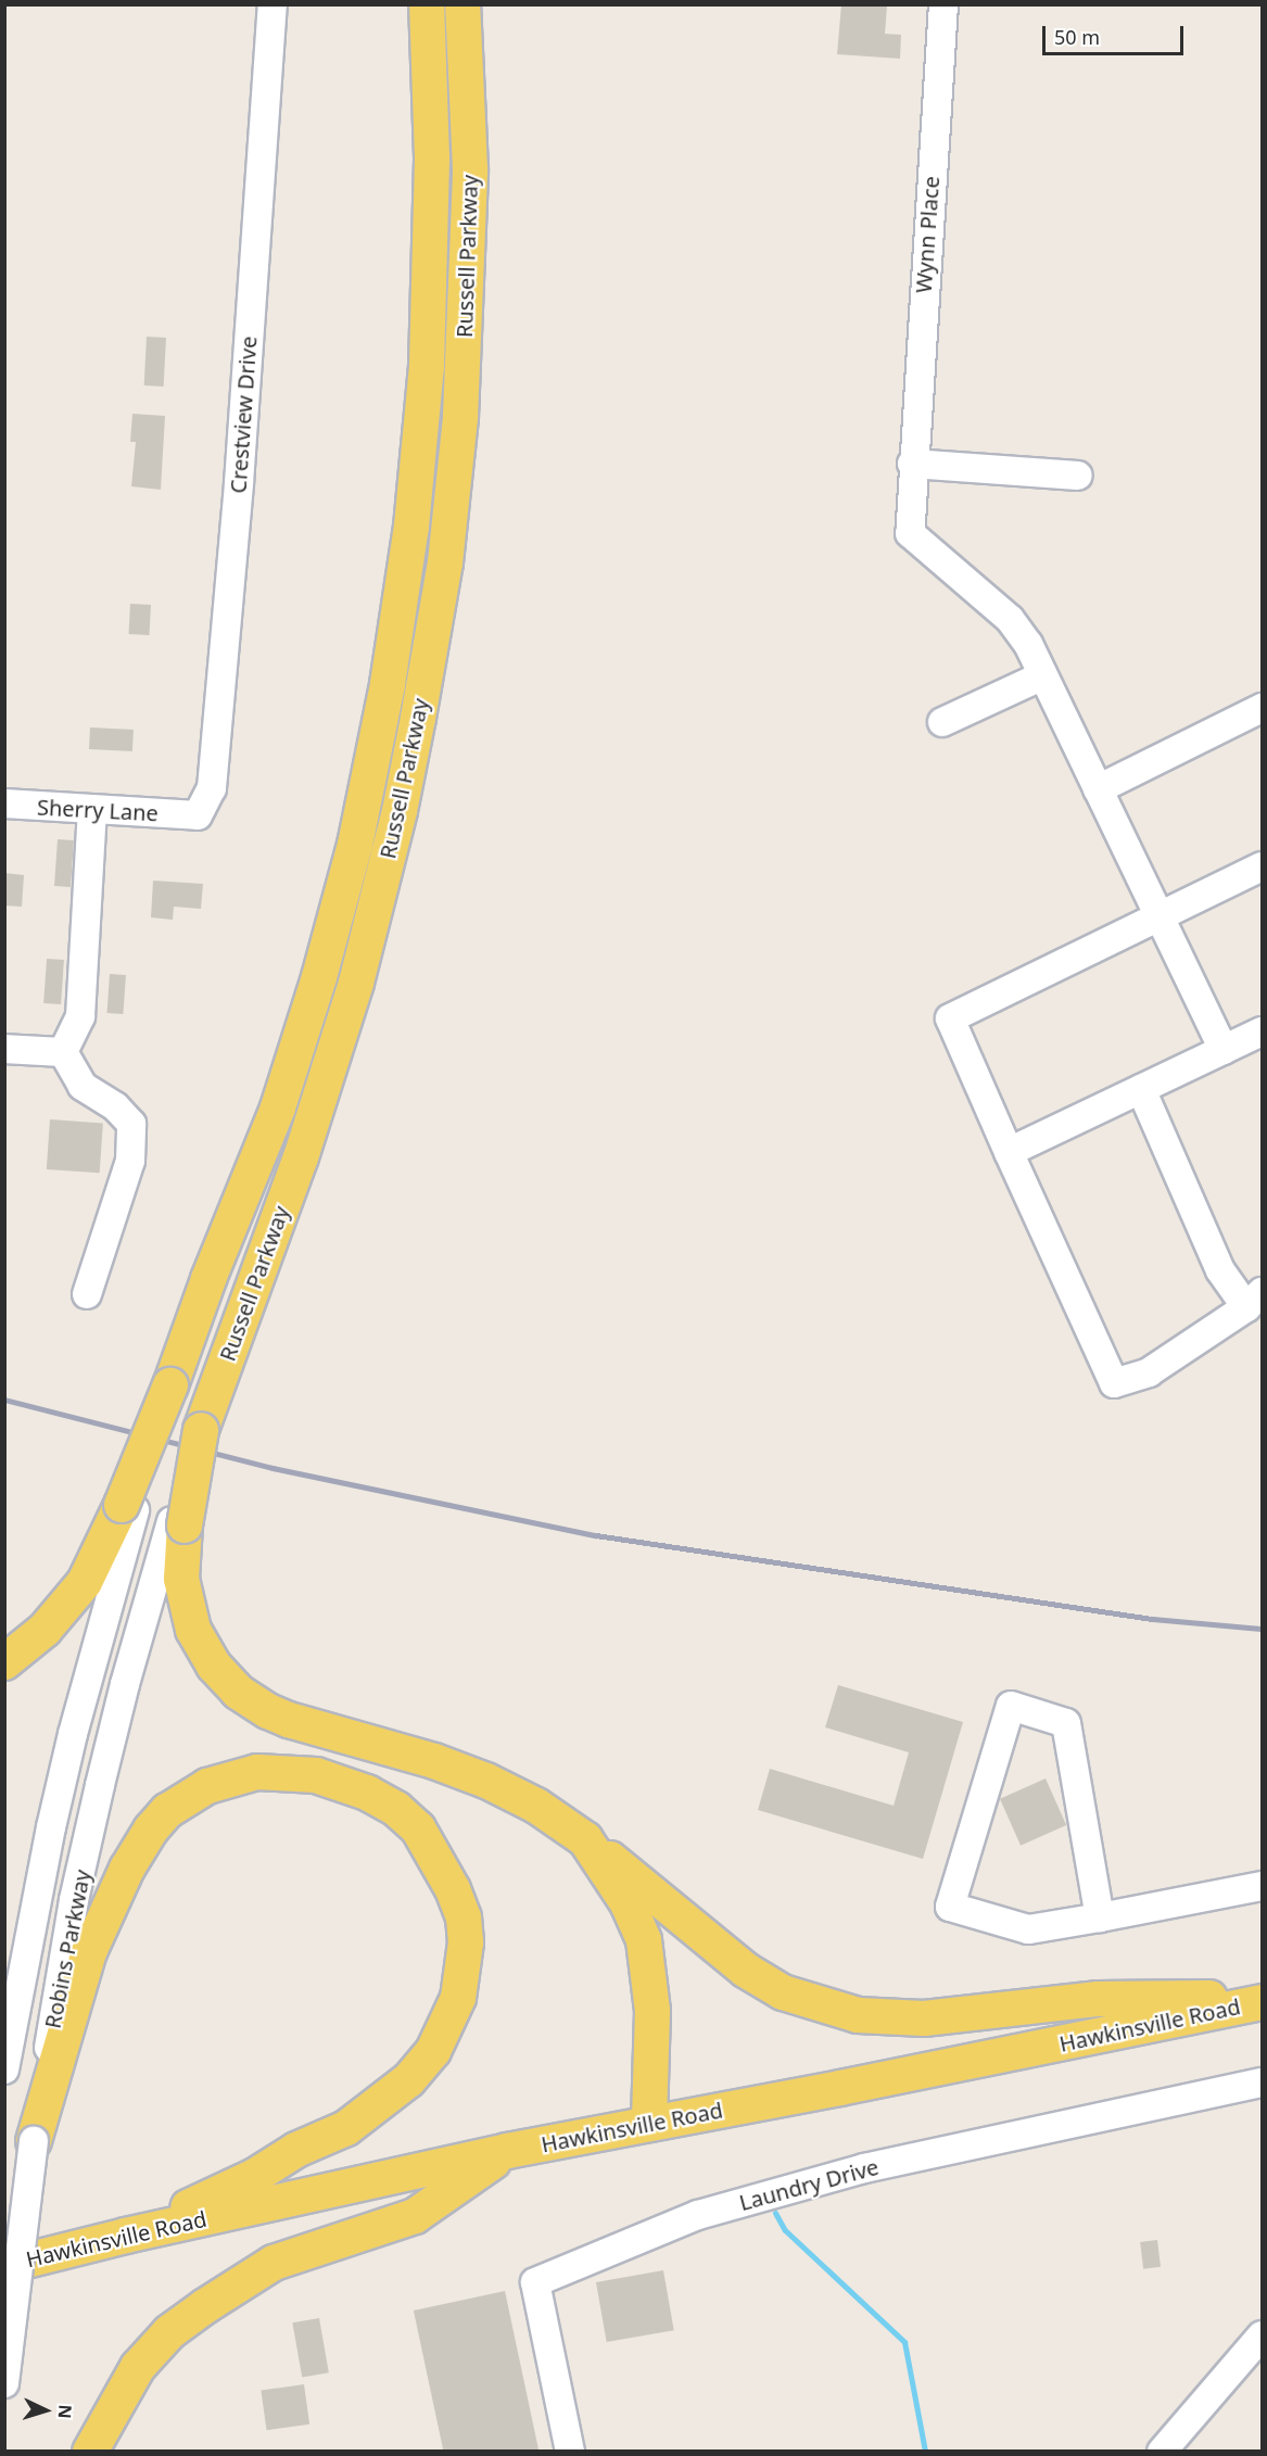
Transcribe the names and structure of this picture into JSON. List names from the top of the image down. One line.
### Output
{"streets":{"main road":["Russell Parkway","Hawkinsville Road"],"street":["Wynn Place","Crestview Drive","Sherry Lane","Robins Parkway","Laundry Drive"]},"crossings":[["Russell Parkway","Robins Parkway"],["Russell Parkway","Hawkinsville Road"],["Crestview Drive","Sherry Lane"]],"scale_bar":"50 m","north":"right"}
